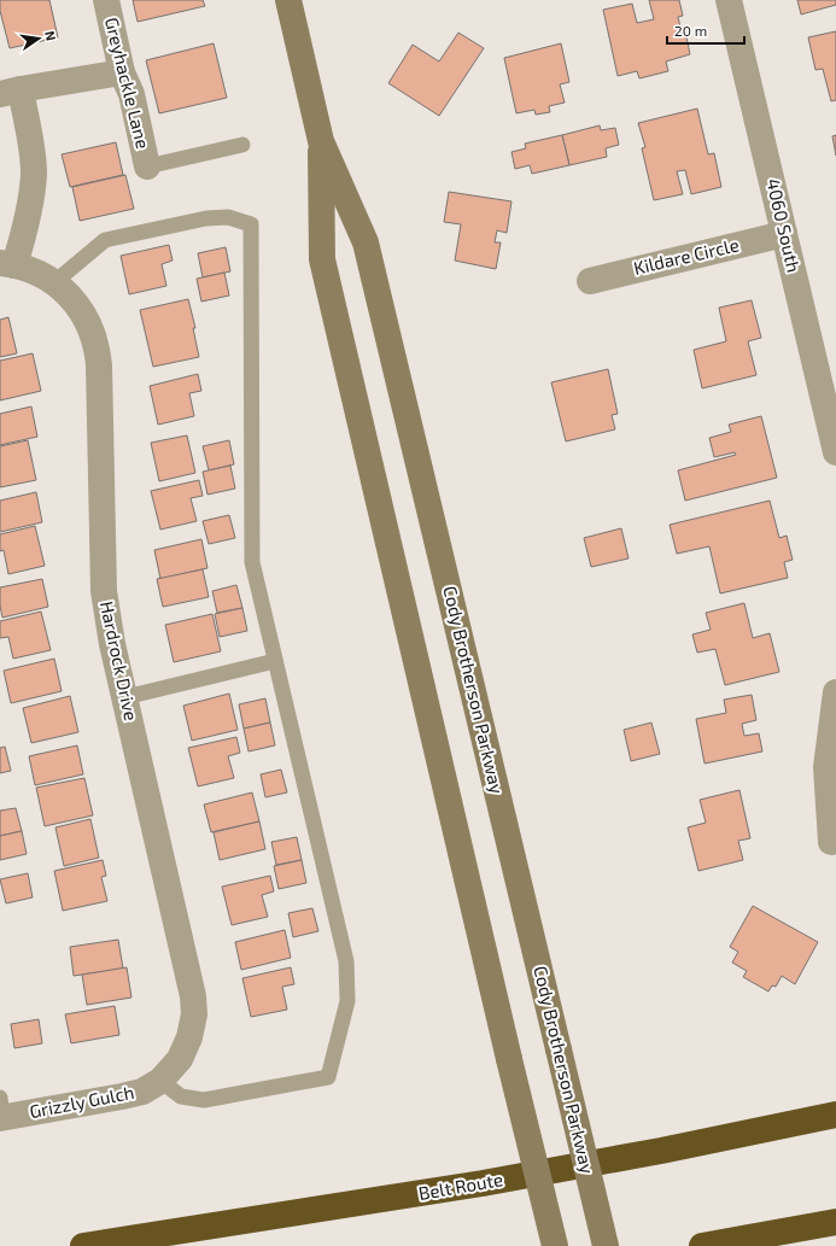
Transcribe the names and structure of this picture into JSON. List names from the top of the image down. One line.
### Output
{"streets":{"highway":["Belt Route"],"main road":["Cody Brotherson Parkway"],"street":["Greyhackle Lane","4060 South","Kildare Circle","Hardrock Drive","Grizzly Gulch"]},"crossings":[["4060 South","Kildare Circle"],["Hardrock Drive","Grizzly Gulch"]],"scale_bar":"20 m","north":"right"}
